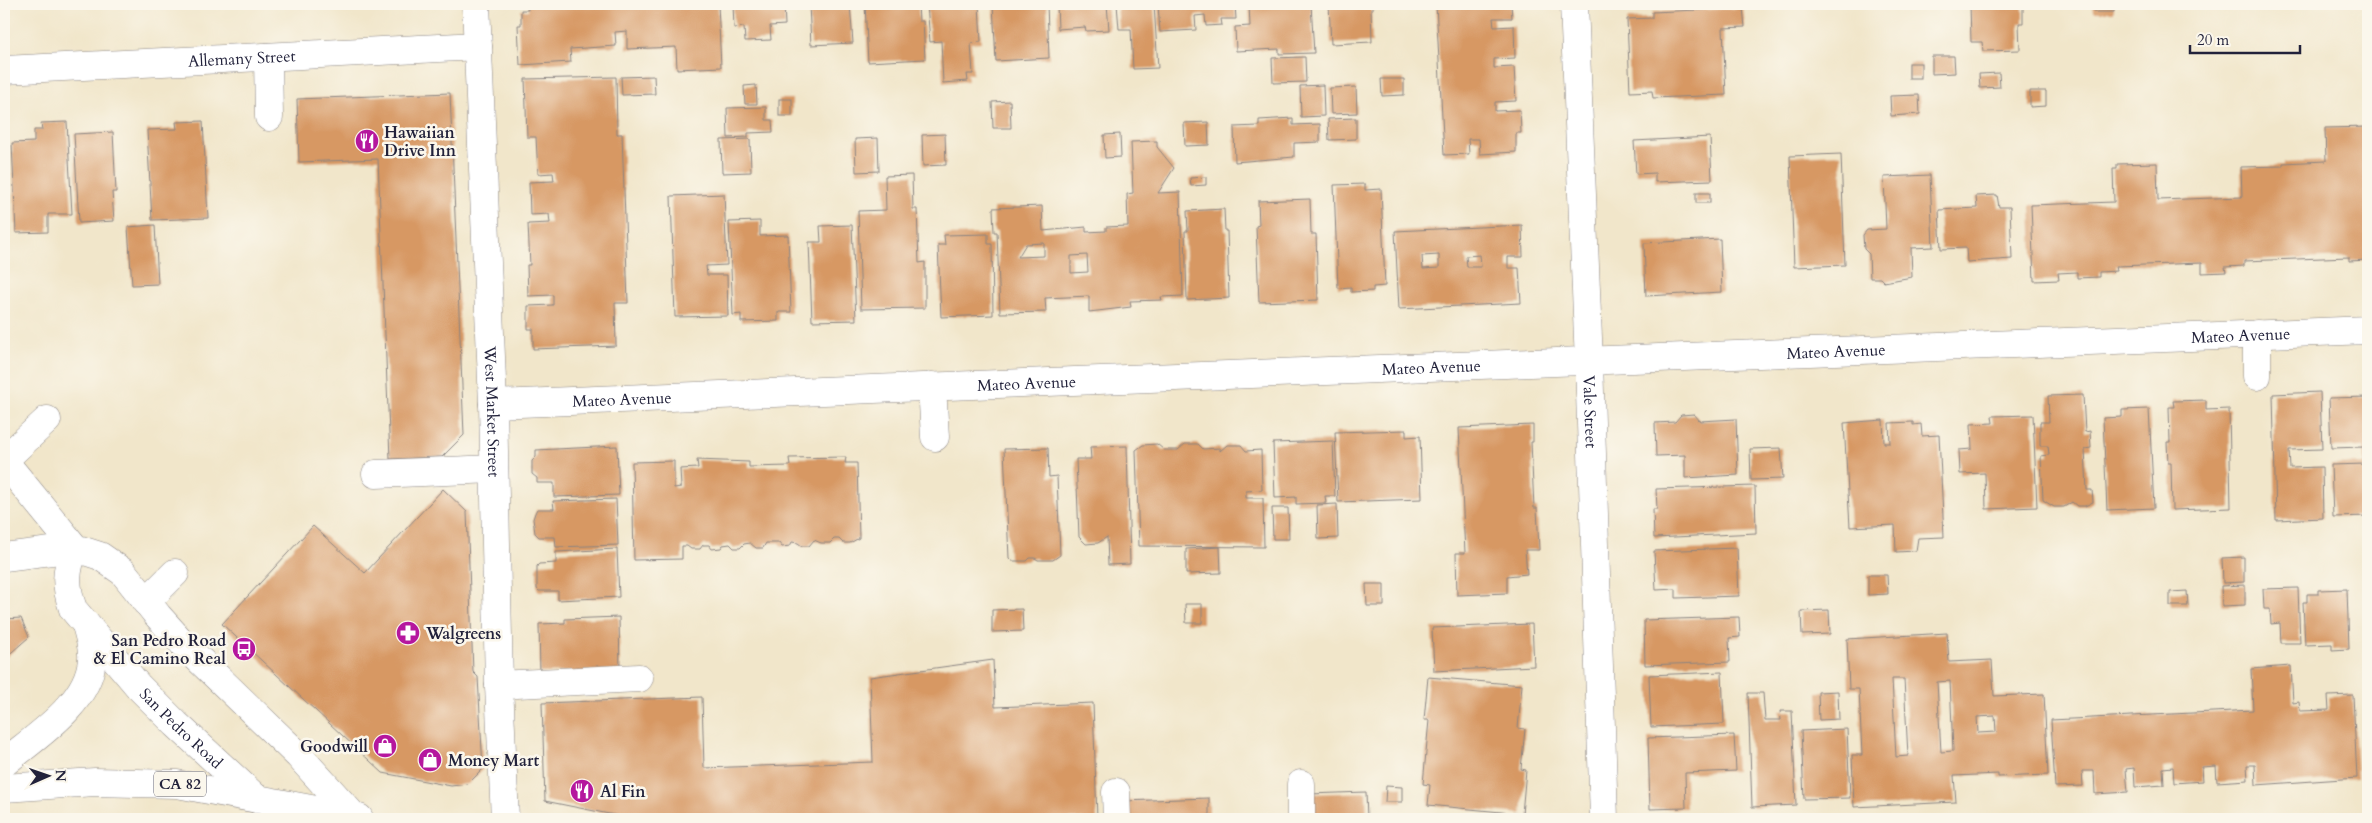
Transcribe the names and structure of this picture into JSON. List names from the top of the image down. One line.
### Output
{"streets":{"street":["Allemany Street","Mateo Avenue","West Market Street","Vale Street","San Pedro Road","CA 82"]},"crossings":[["Allemany Street","West Market Street"],["Mateo Avenue","West Market Street"],["Mateo Avenue","Vale Street"],["San Pedro Road","CA 82"]],"places":{"restaurant":["Hawaiian Drive Inn","Al Fin"],"pharmacy":["Walgreens"],"bus stop":["San Pedro Road & El Camino Real"],"shop":["Goodwill","Money Mart"]},"scale_bar":"20 m","north":"right"}
